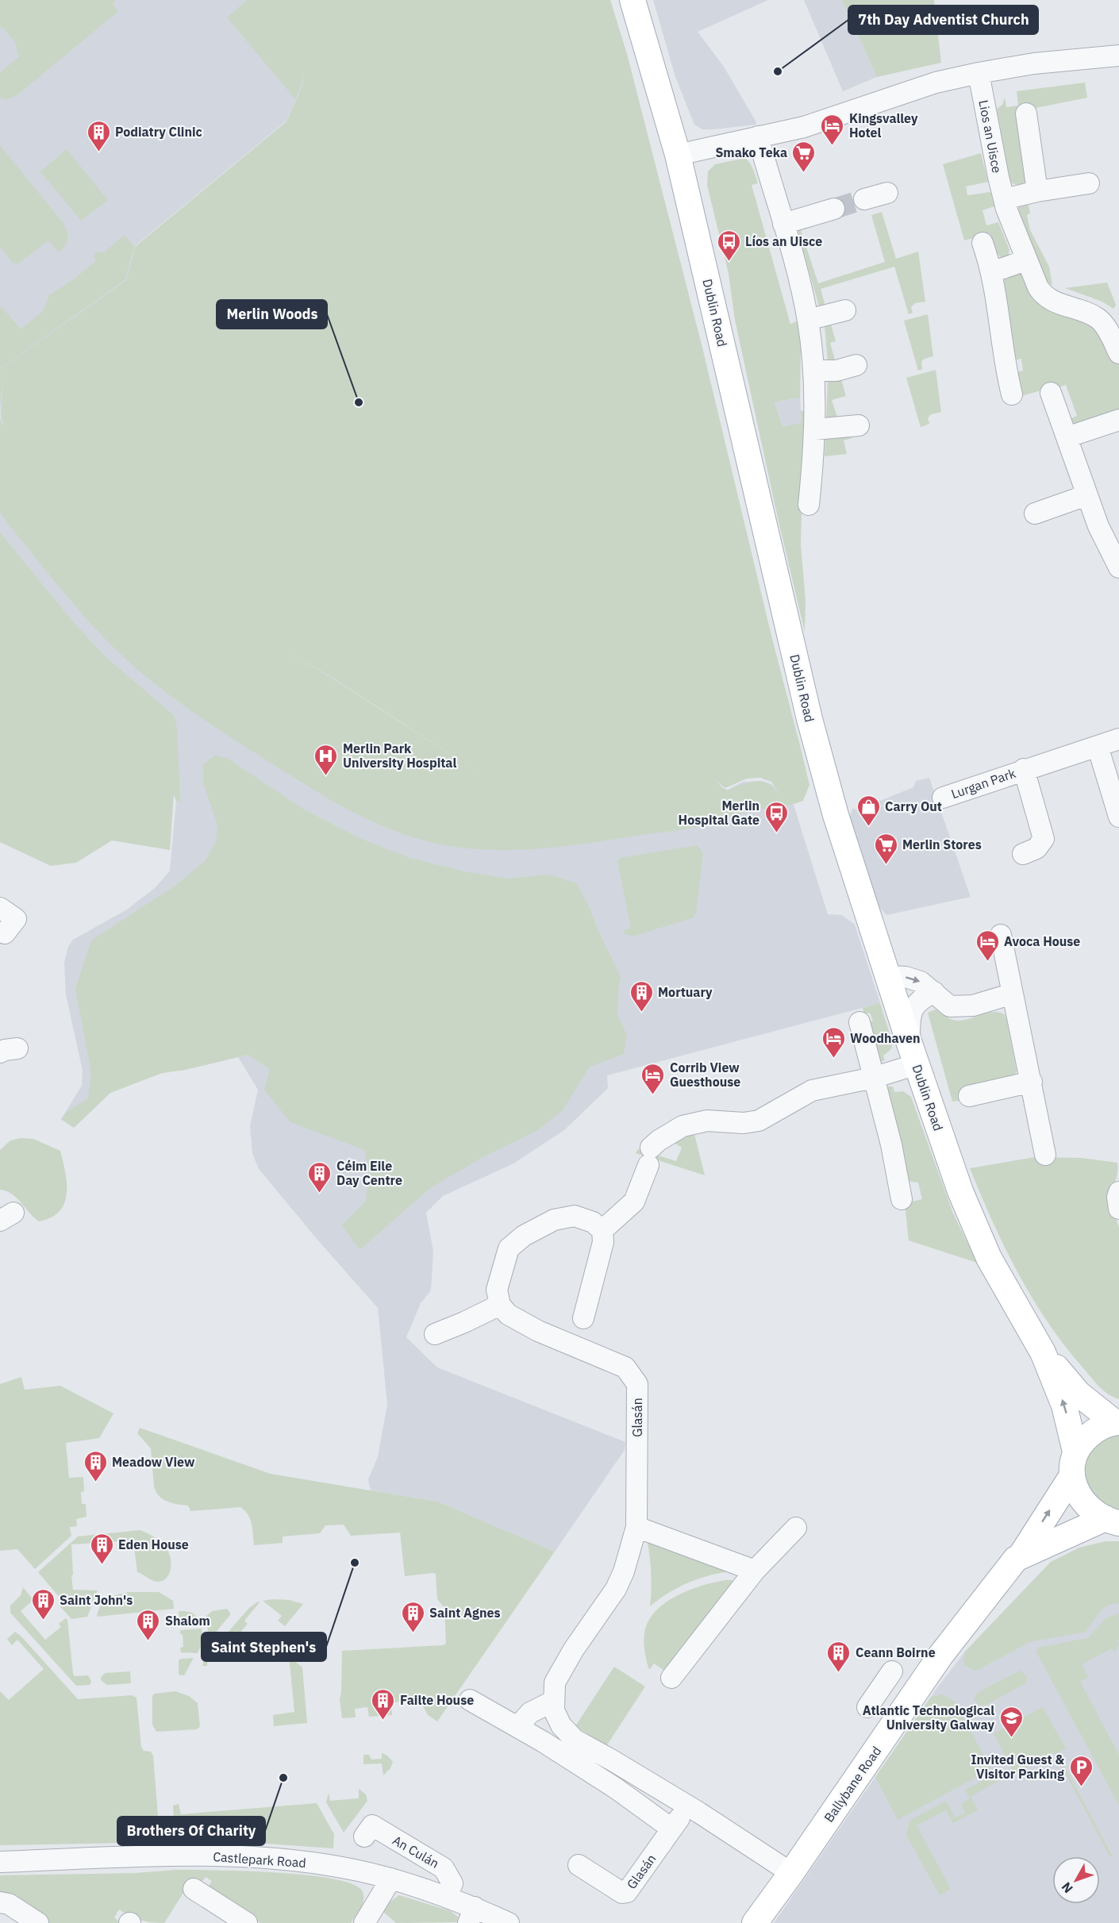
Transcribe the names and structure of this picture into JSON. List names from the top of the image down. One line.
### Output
{"streets":{"main road":["Dublin Road","Ballybane Road"],"street":["Lios an Uisce","Lurgan Park","Glasán","An Culán","Castlepark Road"]},"crossings":[["Glasán","Ballybane Road"],["An Culán","Castlepark Road"]],"places":{"other":["7th Day Adventist Church","Merlin Woods","Saint Stephen's","Brothers Of Charity"],"hotel":["Kingsvalley Hotel","Avoca House","Woodhaven","Corrib View Guesthouse"],"building":["Podiatry Clinic","Mortuary","Céim Eile Day Centre","Meadow View","Eden House","Saint John's","Saint Agnes","Shalom","Ceann Boirne","Failte House"],"supermarket":["Smako Teka","Merlin Stores"],"bus stop":["Líos an Uisce","Merlin Hospital Gate"],"hospital":["Merlin Park University Hospital"],"shop":["Carry Out"],"school or university":["Atlantic Technological University Galway"],"parking":["Invited Guest & Visitor Parking"]},"north":"bottom left"}
